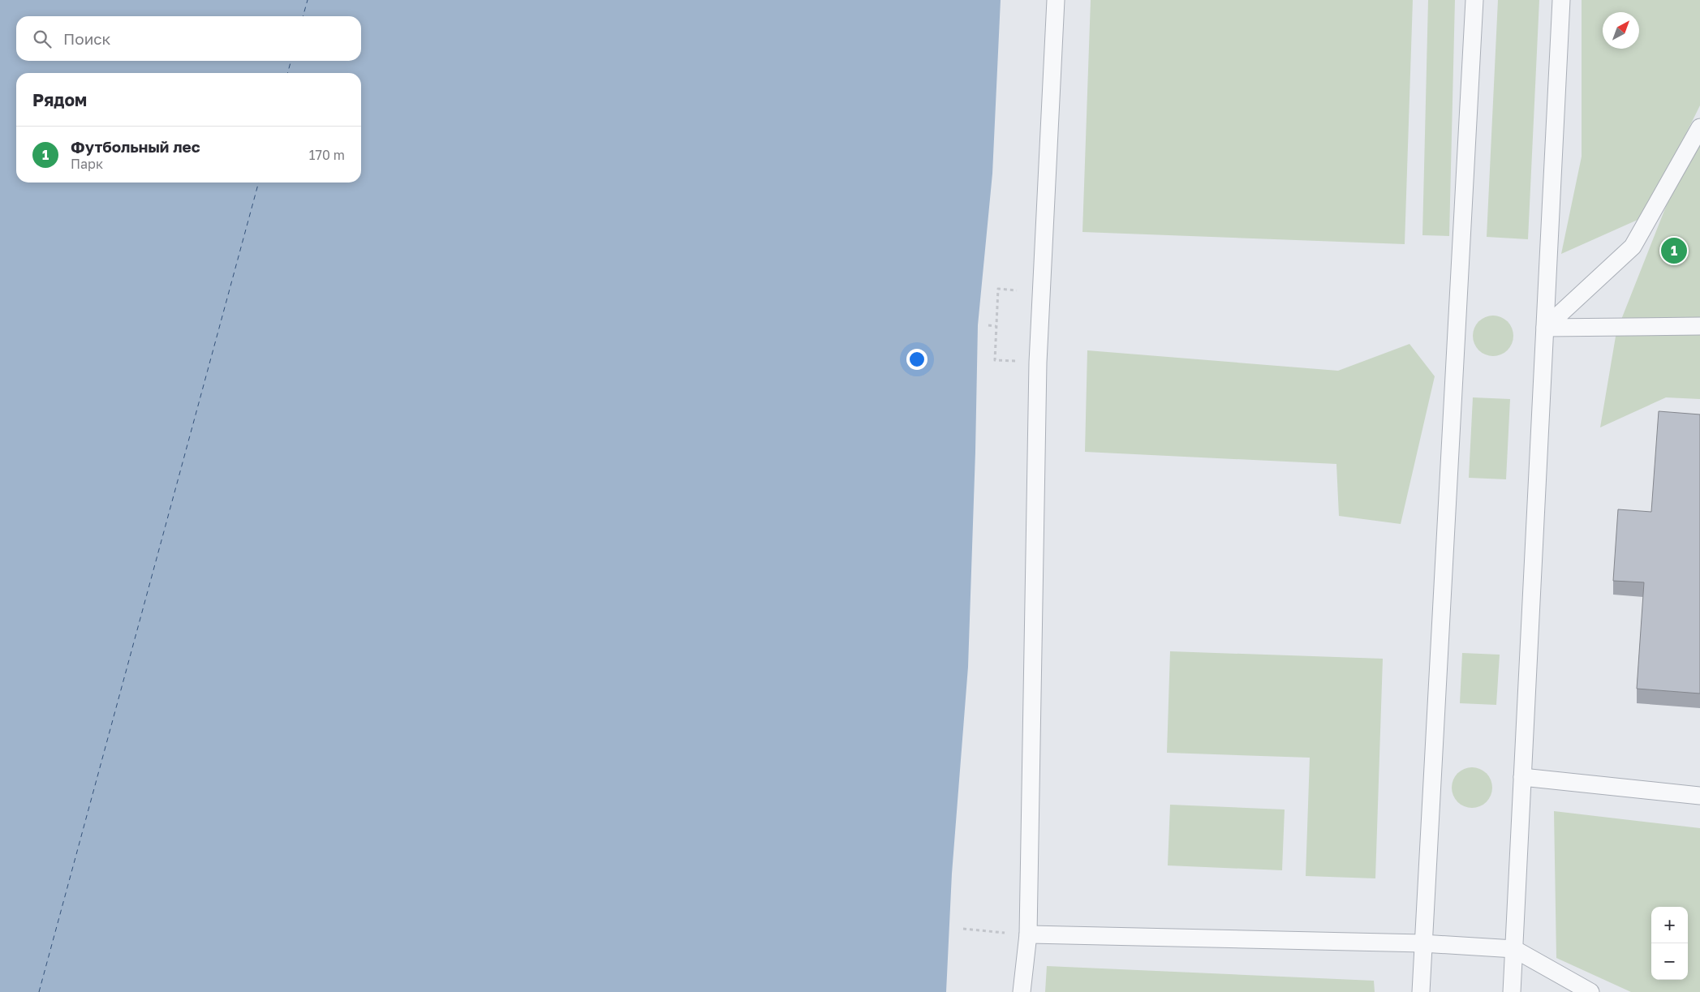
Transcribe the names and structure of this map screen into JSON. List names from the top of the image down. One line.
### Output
{"north":"top right","page":{"search":"Поиск","heading":"Рядом","list":[{"mark":"1","name":"Футбольный лес","note":"Парк","value":"170 m"}],"pins":"1","map_buttons":["+","−"]}}
